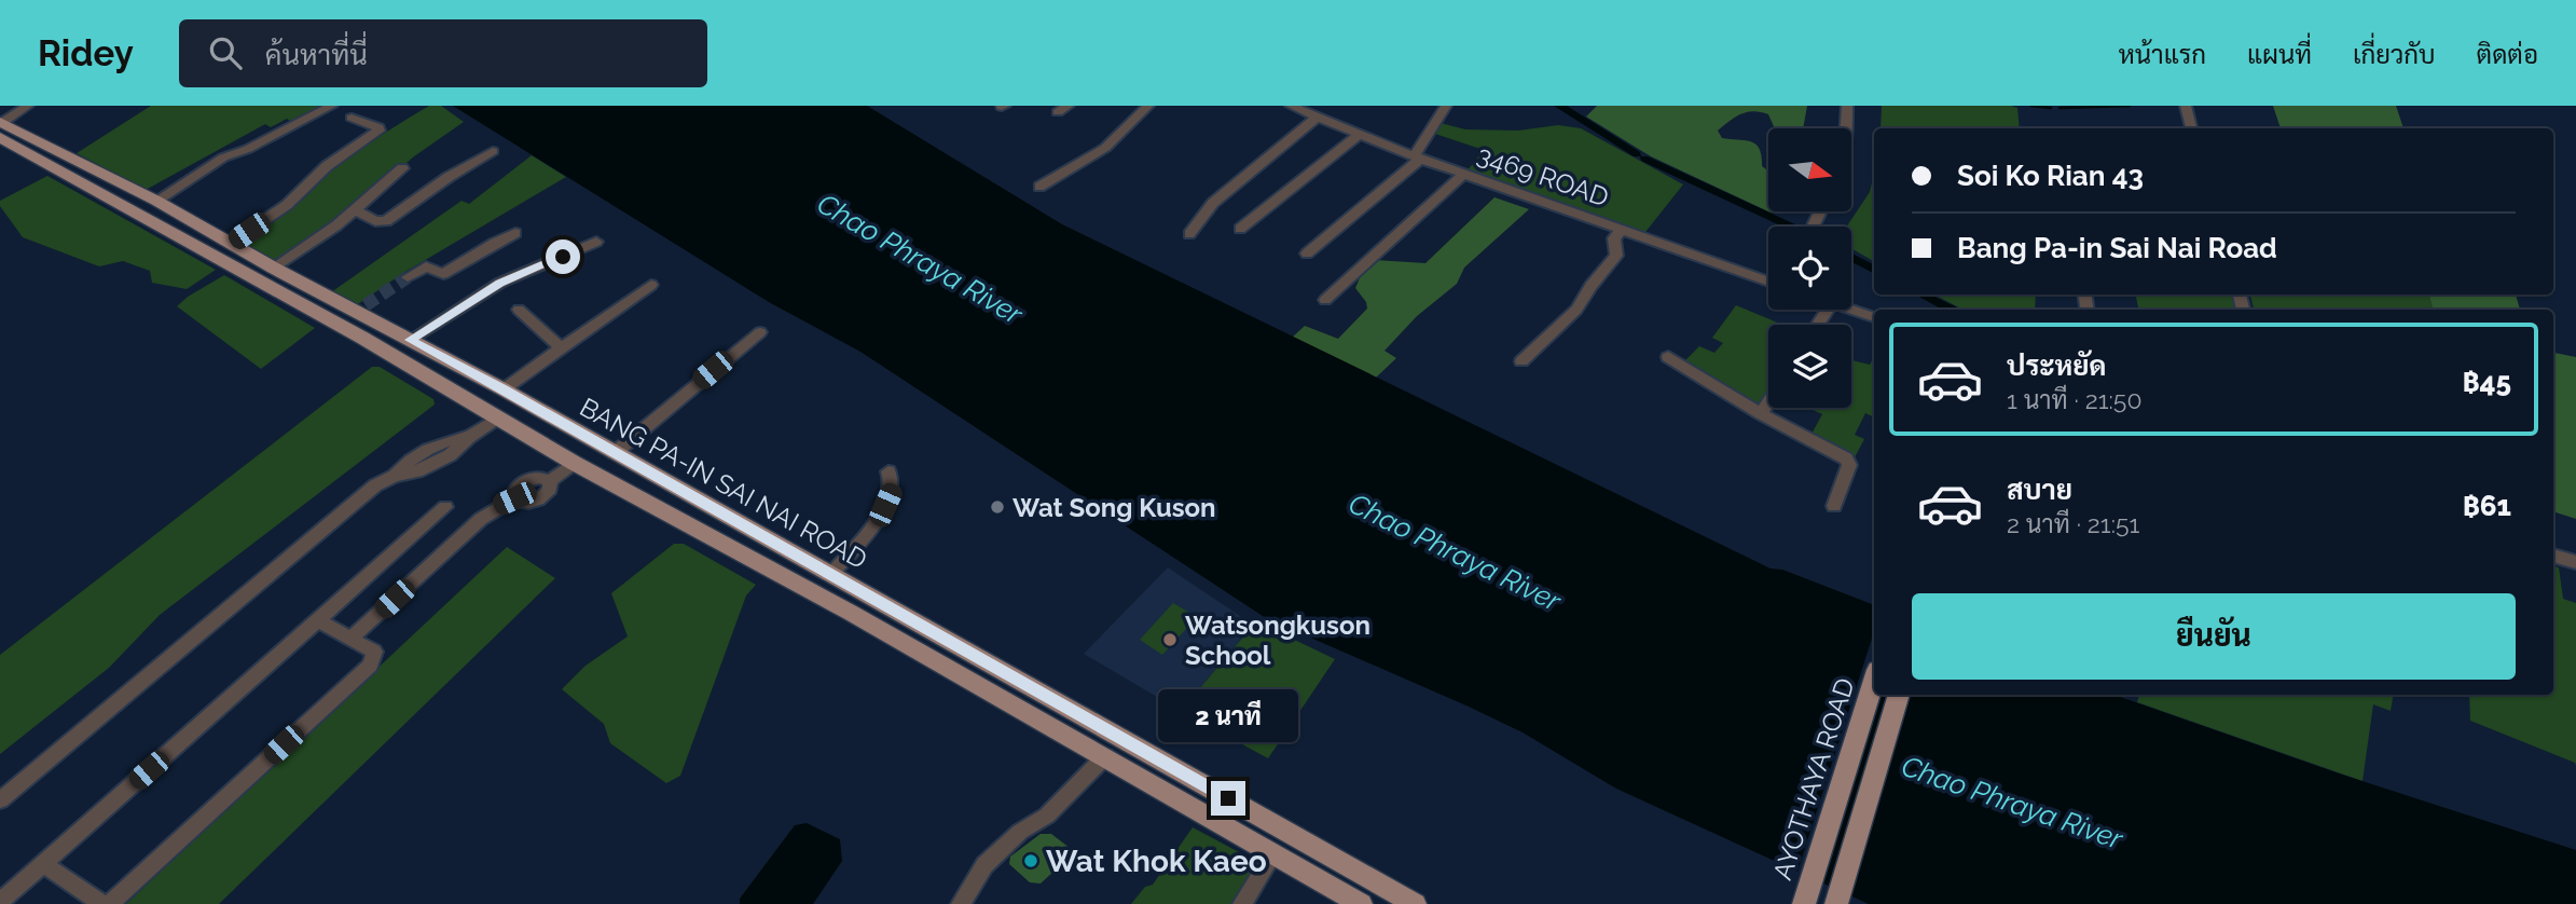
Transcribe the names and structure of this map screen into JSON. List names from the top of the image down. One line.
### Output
{"streets":{"main road":["BANG PA-IN SAI NAI ROAD","AYOTHAYA ROAD"],"street":["3469 ROAD"]},"water":["Chao Phraya River"],"places":["Wat Song Kuson","Watsongkuson School","Wat Khok Kaeo"],"north":"right","page":{"header":"Ridey","search":"ค้นหาที่นี่","nav":["หน้าแรก","แผนที่","เกี่ยวกับ","ติดต่อ"],"banner":["Soi Ko Rian 43","Bang Pa-in Sai Nai Road"],"list":[{"name":"ประหยัด","note":"1 นาที · 21:50","value":"฿45"},{"name":"สบาย","note":"2 นาที · 21:51","value":"฿61"}],"buttons":"ยืนยัน","bubble":"2 นาที"}}
